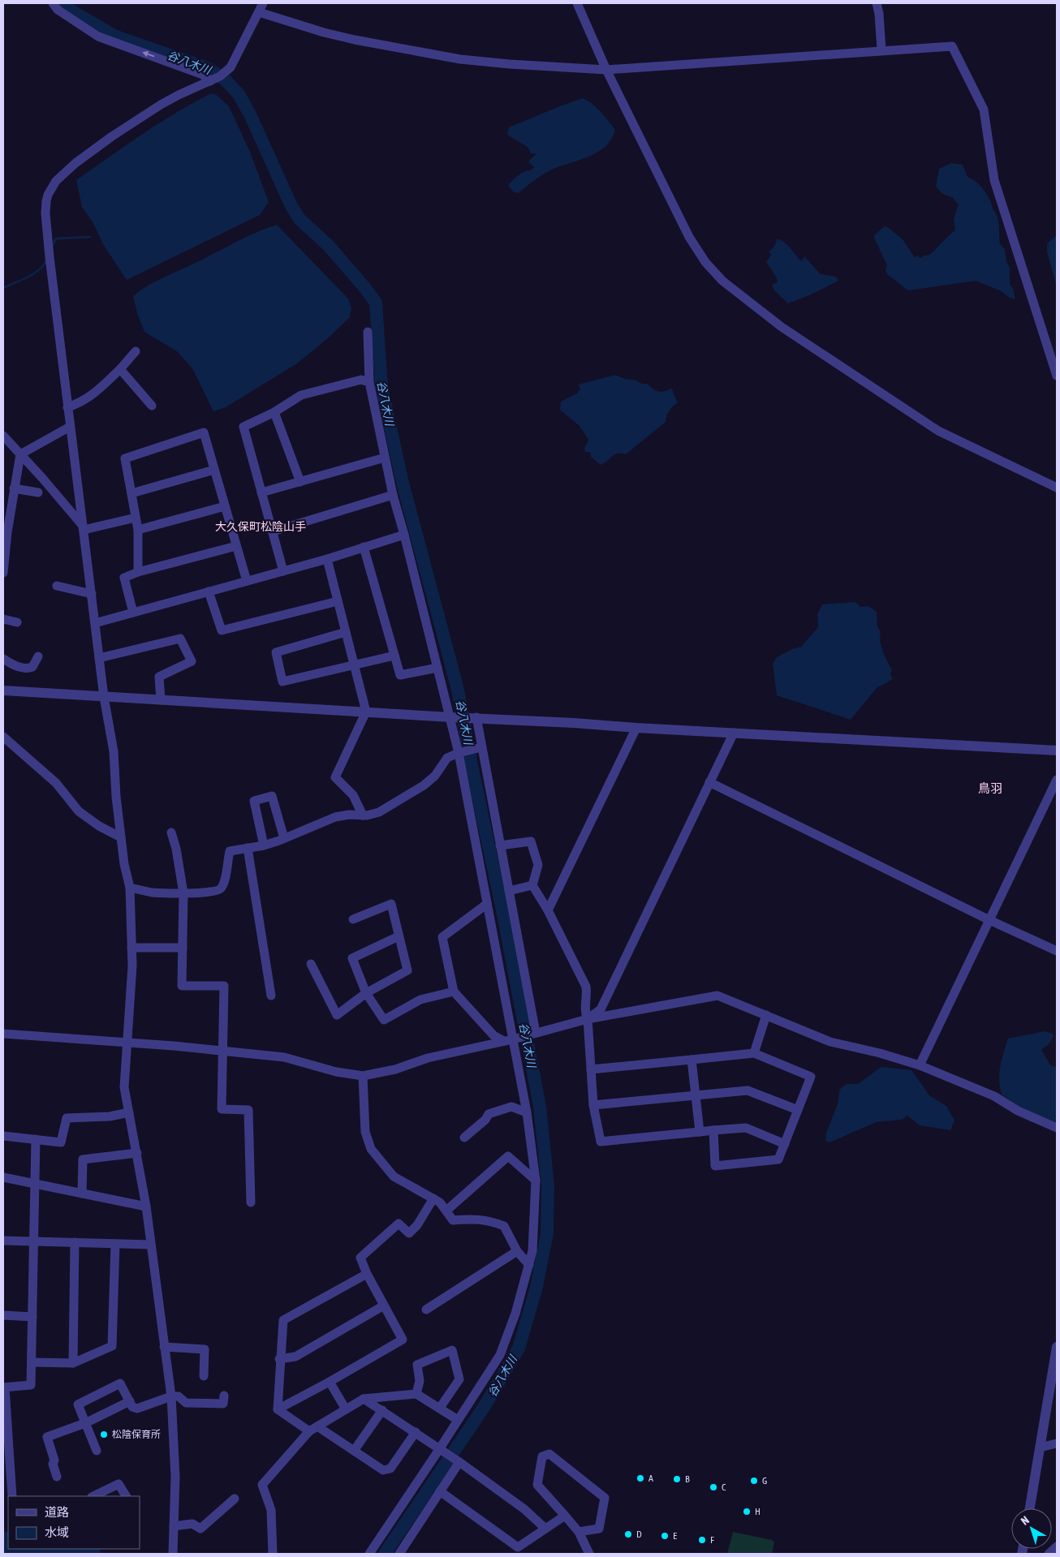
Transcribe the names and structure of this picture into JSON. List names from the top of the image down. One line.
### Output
{"districts":["大久保町松陰山手","鳥羽"],"water":["谷八木川"],"places":["松陰保育所","A","B","G","C","H","D","E","F"],"legend":["道路","水域"],"north":"top left"}
